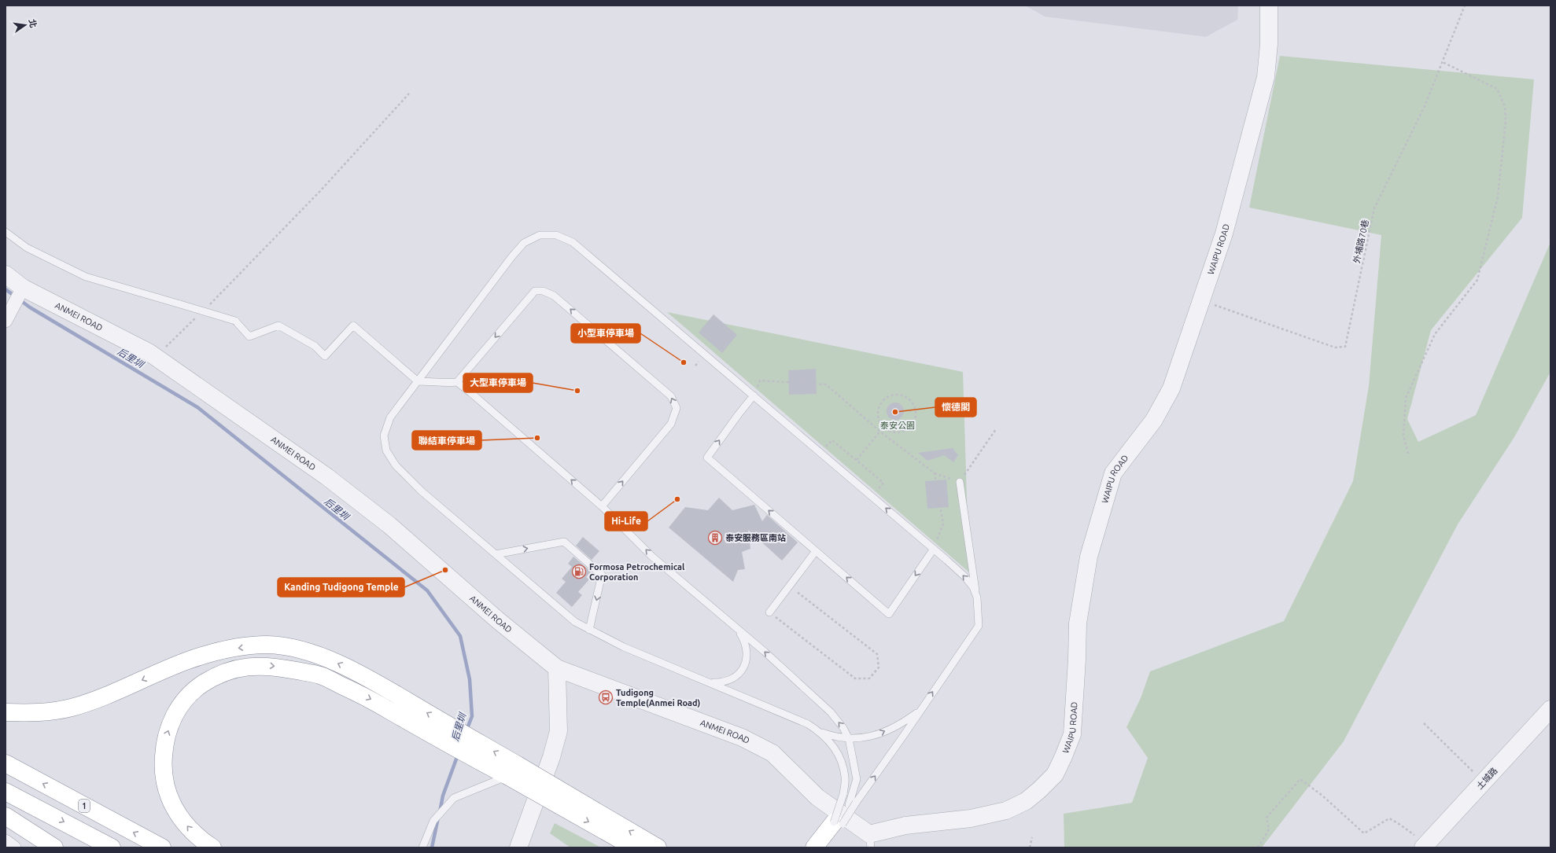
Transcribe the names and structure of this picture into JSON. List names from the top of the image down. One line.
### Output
{"streets":{"highway":["1"],"street":["WAIPU ROAD","ANMEI ROAD","土城路"],"path":["外埔路70巷"]},"crossings":[["外埔路70巷","WAIPU ROAD"],["WAIPU ROAD","ANMEI ROAD"]],"water":["后里圳"],"parks":["泰安公園"],"places":{"other":["小型車停車場","大型車停車場","懷德閣","聯結車停車場","Hi-Life","Kanding Tudigong Temple"],"building":["泰安服務區南站"],"fuel station":["Formosa Petrochemical Corporation"],"bus stop":["Tudigong Temple(Anmei Road)"]},"north":"right"}
